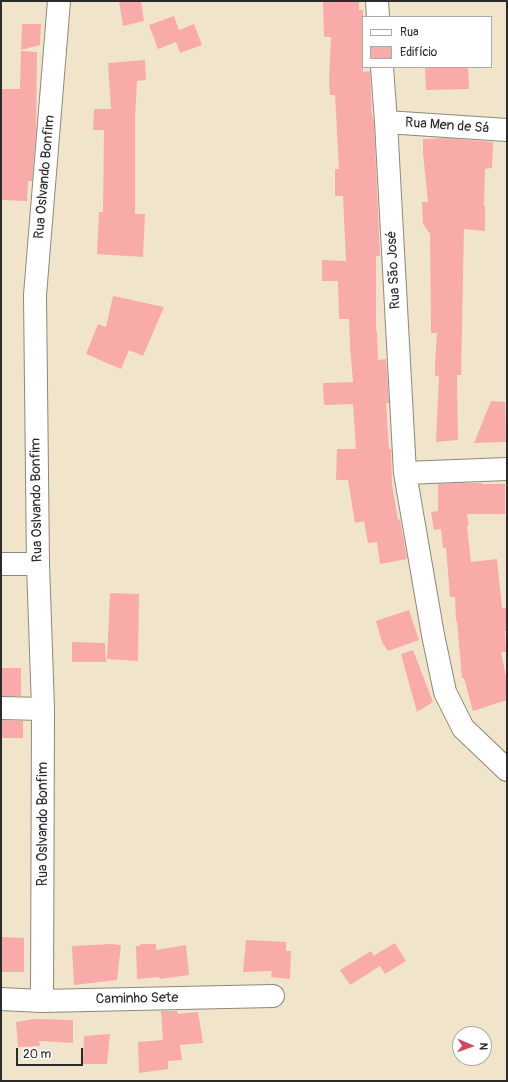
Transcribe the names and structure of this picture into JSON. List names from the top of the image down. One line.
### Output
{"streets":{"street":["Rua Men de Sá","Rua Oslvando Bonfim","Rua São José","Caminho Sete"]},"crossings":[["Rua Men de Sá","Rua São José"],["Rua Oslvando Bonfim","Caminho Sete"]],"legend":["Rua","Edifício"],"scale_bar":"20 m","north":"right"}
